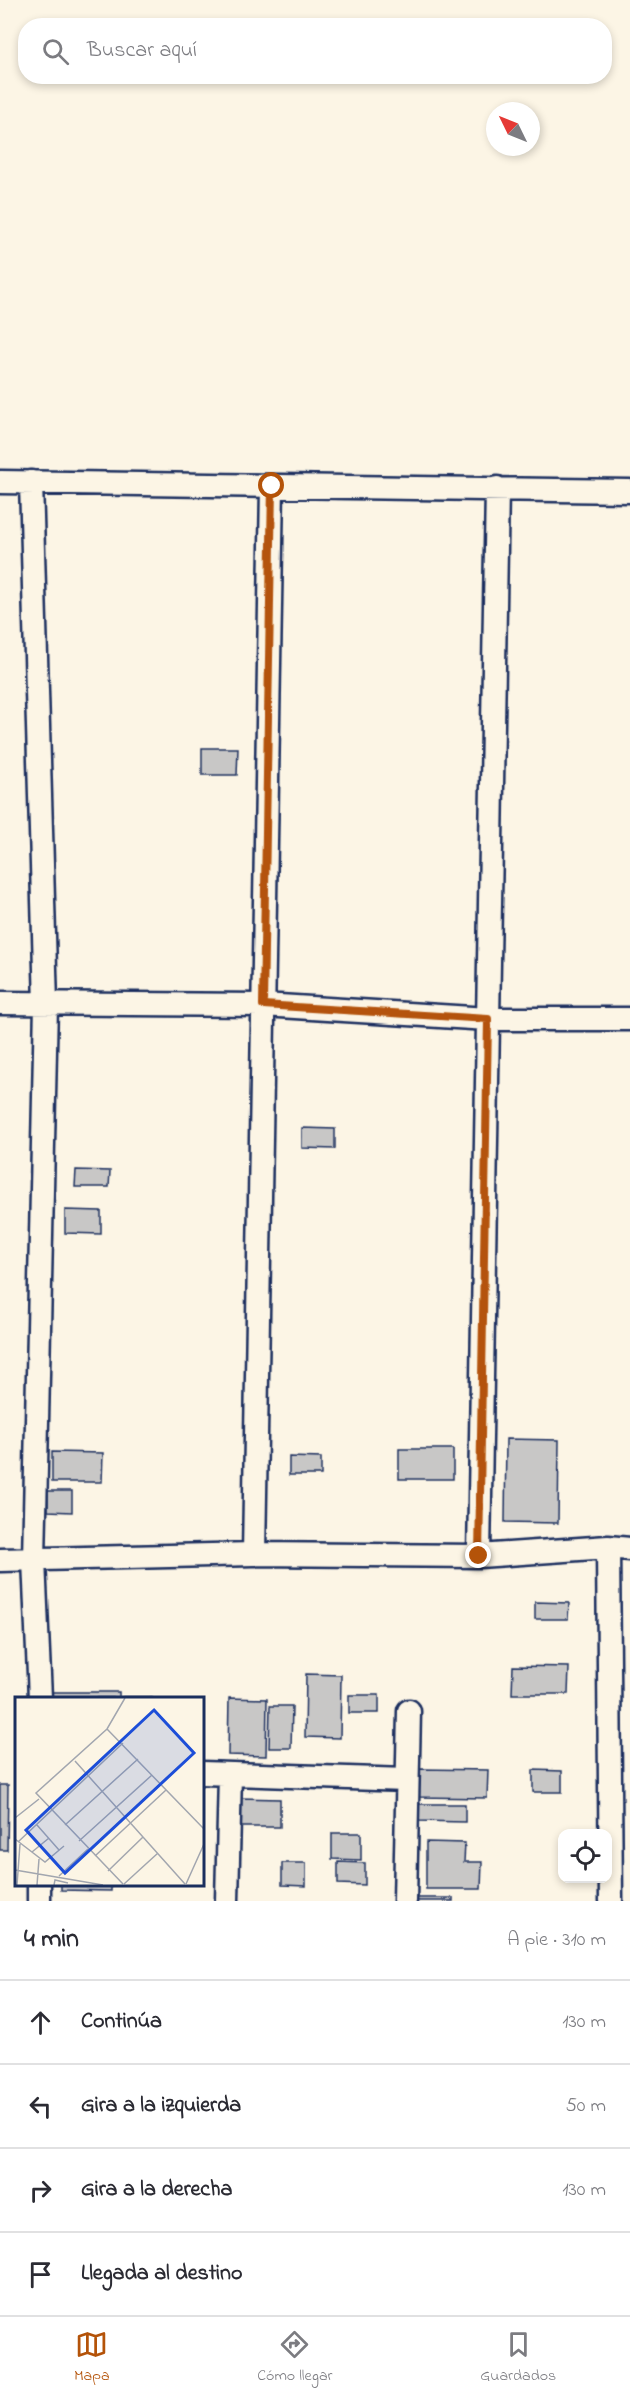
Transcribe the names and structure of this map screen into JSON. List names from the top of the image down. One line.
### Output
{"north":"top left","page":{"search":"Buscar aquí","heading":["4 min","A pie · 310 m"],"list":[["Continúa","130 m"],["Gira a la izquierda","50 m"],["Gira a la derecha","130 m"],"Llegada al destino"],"nav":["Mapa","Cómo llegar","Guardados"]}}
